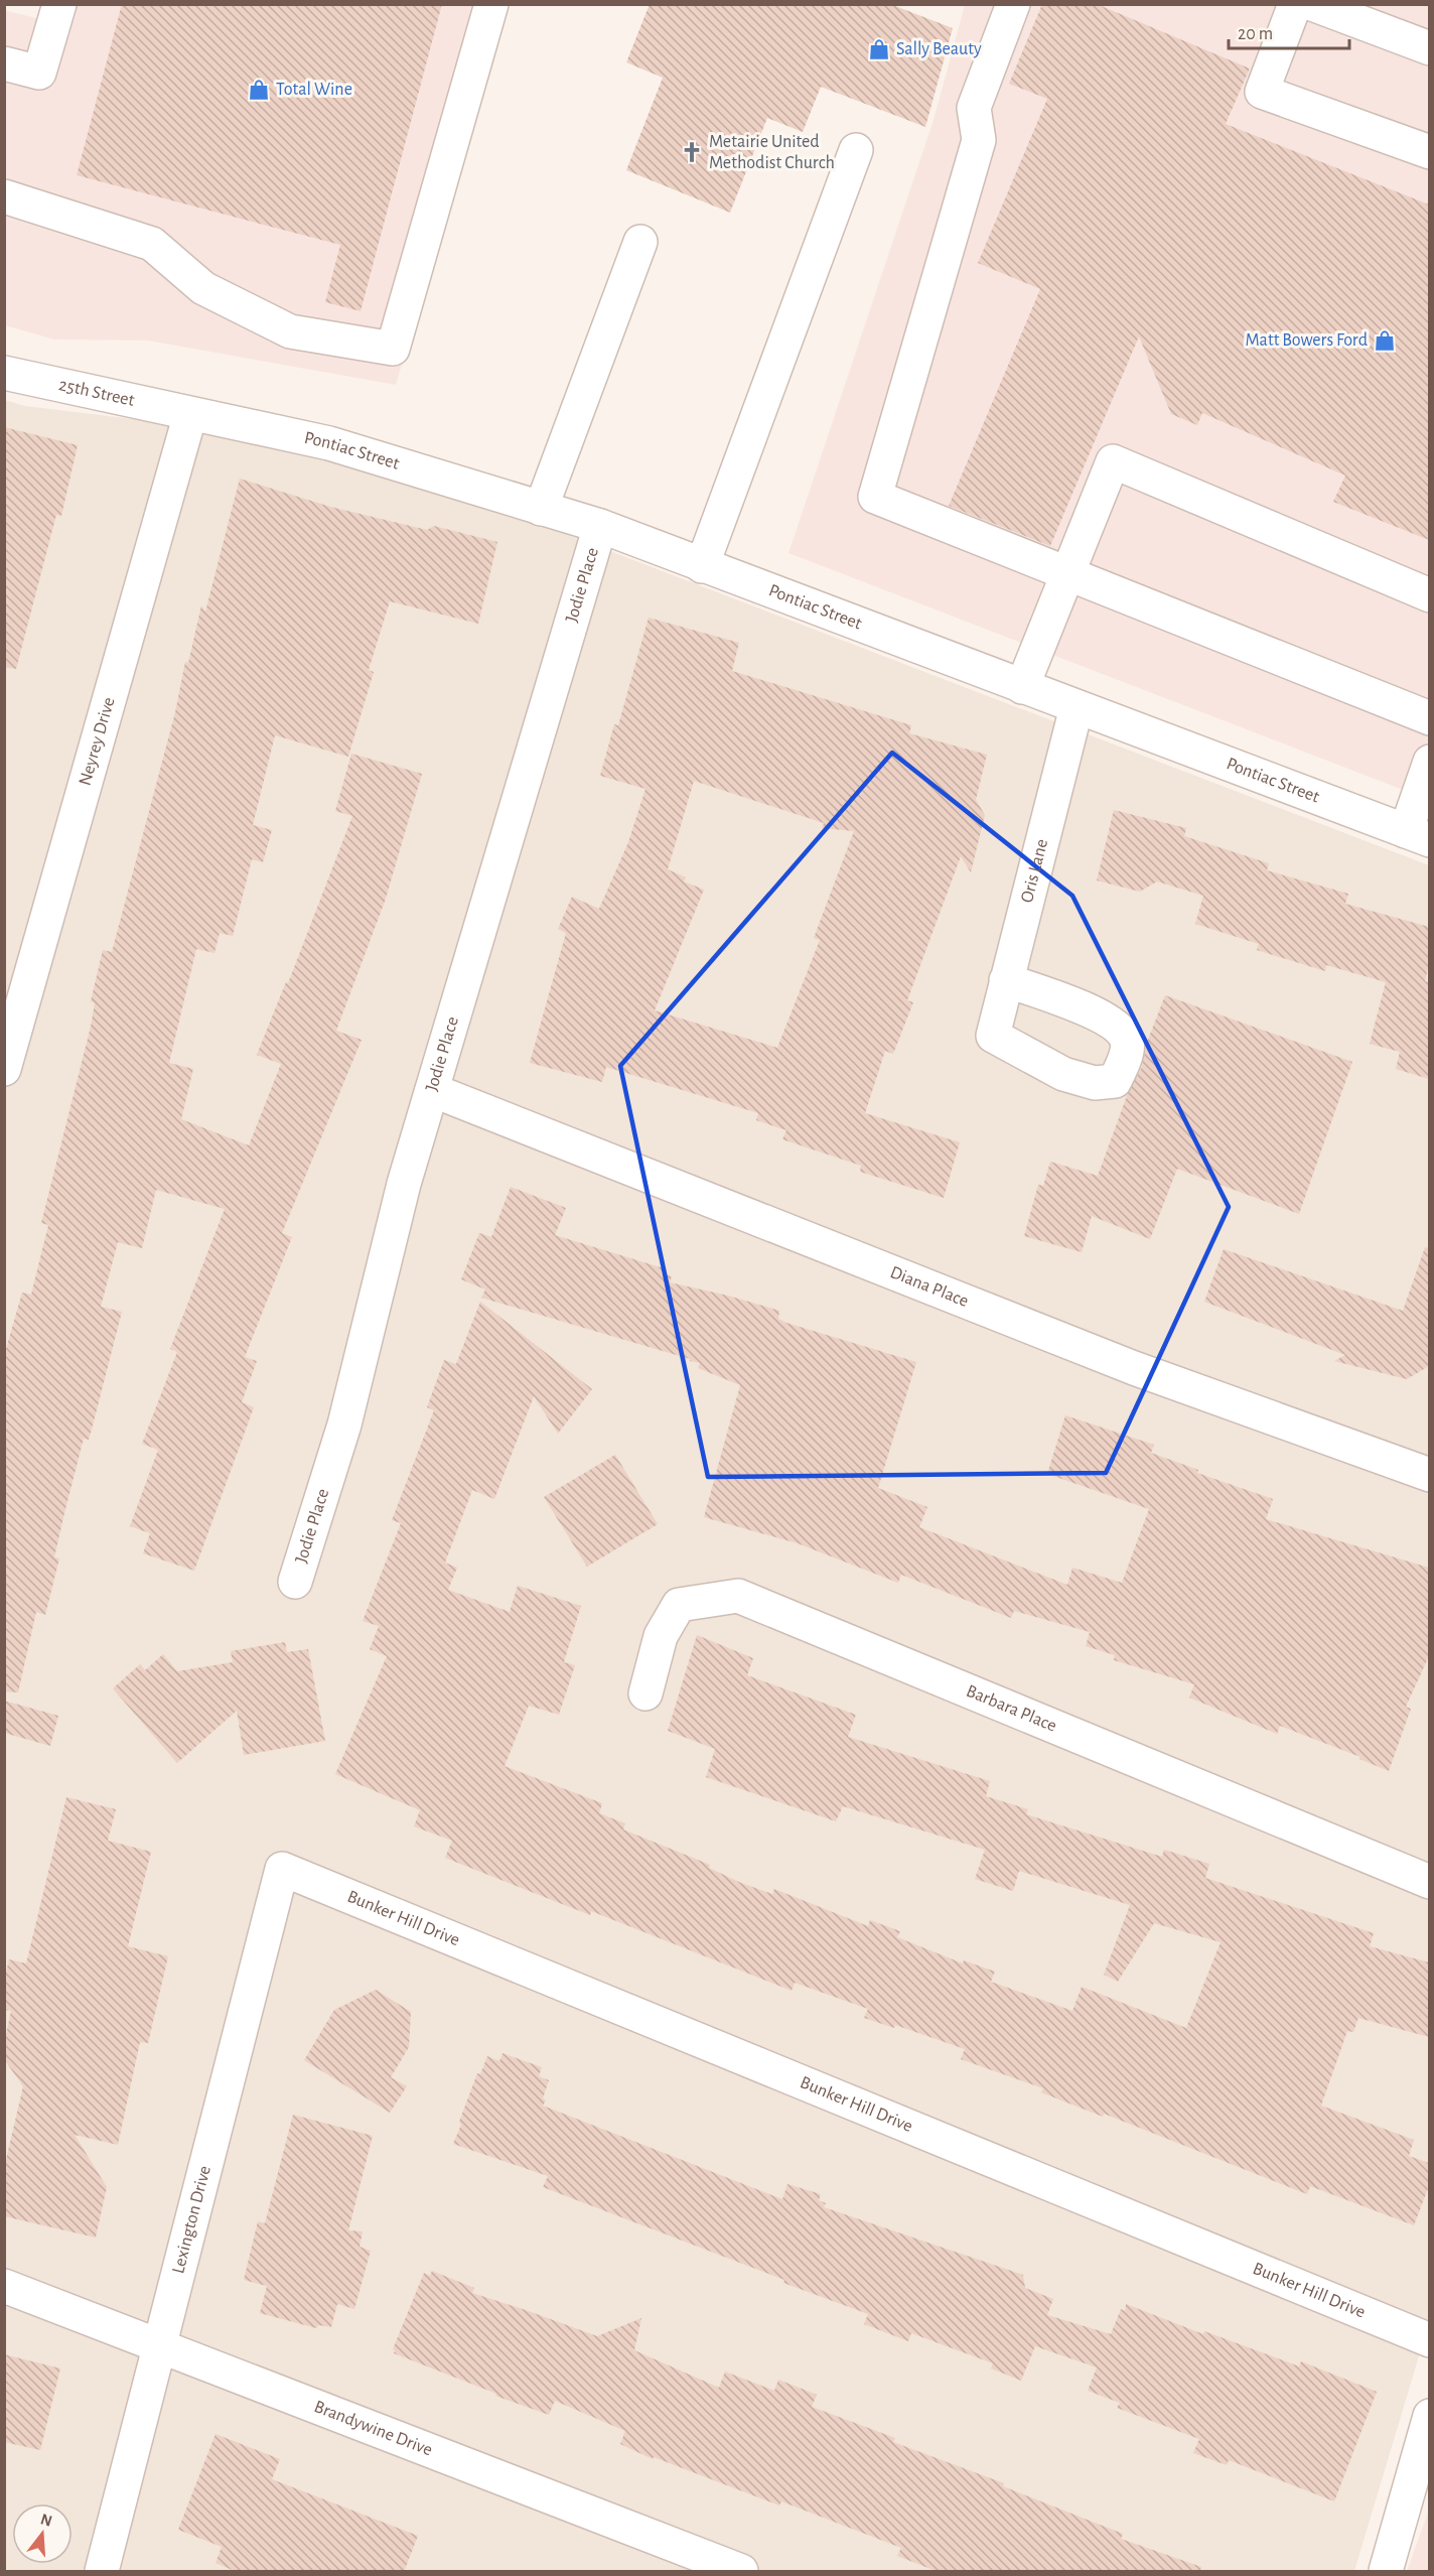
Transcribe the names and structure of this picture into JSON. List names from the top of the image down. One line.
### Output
{"streets":{"street":["25th Street","Pontiac Street","Jodie Place","Neyrey Drive","Oris Lane","Diana Place","Barbara Place","Bunker Hill Drive","Lexington Drive","Brandywine Drive"]},"crossings":[["25th Street","Pontiac Street"],["25th Street","Neyrey Drive"],["Pontiac Street","Jodie Place"],["Pontiac Street","Neyrey Drive"],["Pontiac Street","Oris Lane"],["Jodie Place","Diana Place"],["Bunker Hill Drive","Lexington Drive"],["Lexington Drive","Brandywine Drive"]],"places":{"shop":["Sally Beauty","Total Wine","Matt Bowers Ford"],"church":["Metairie United Methodist Church"]},"scale_bar":"20 m","north":"top"}
